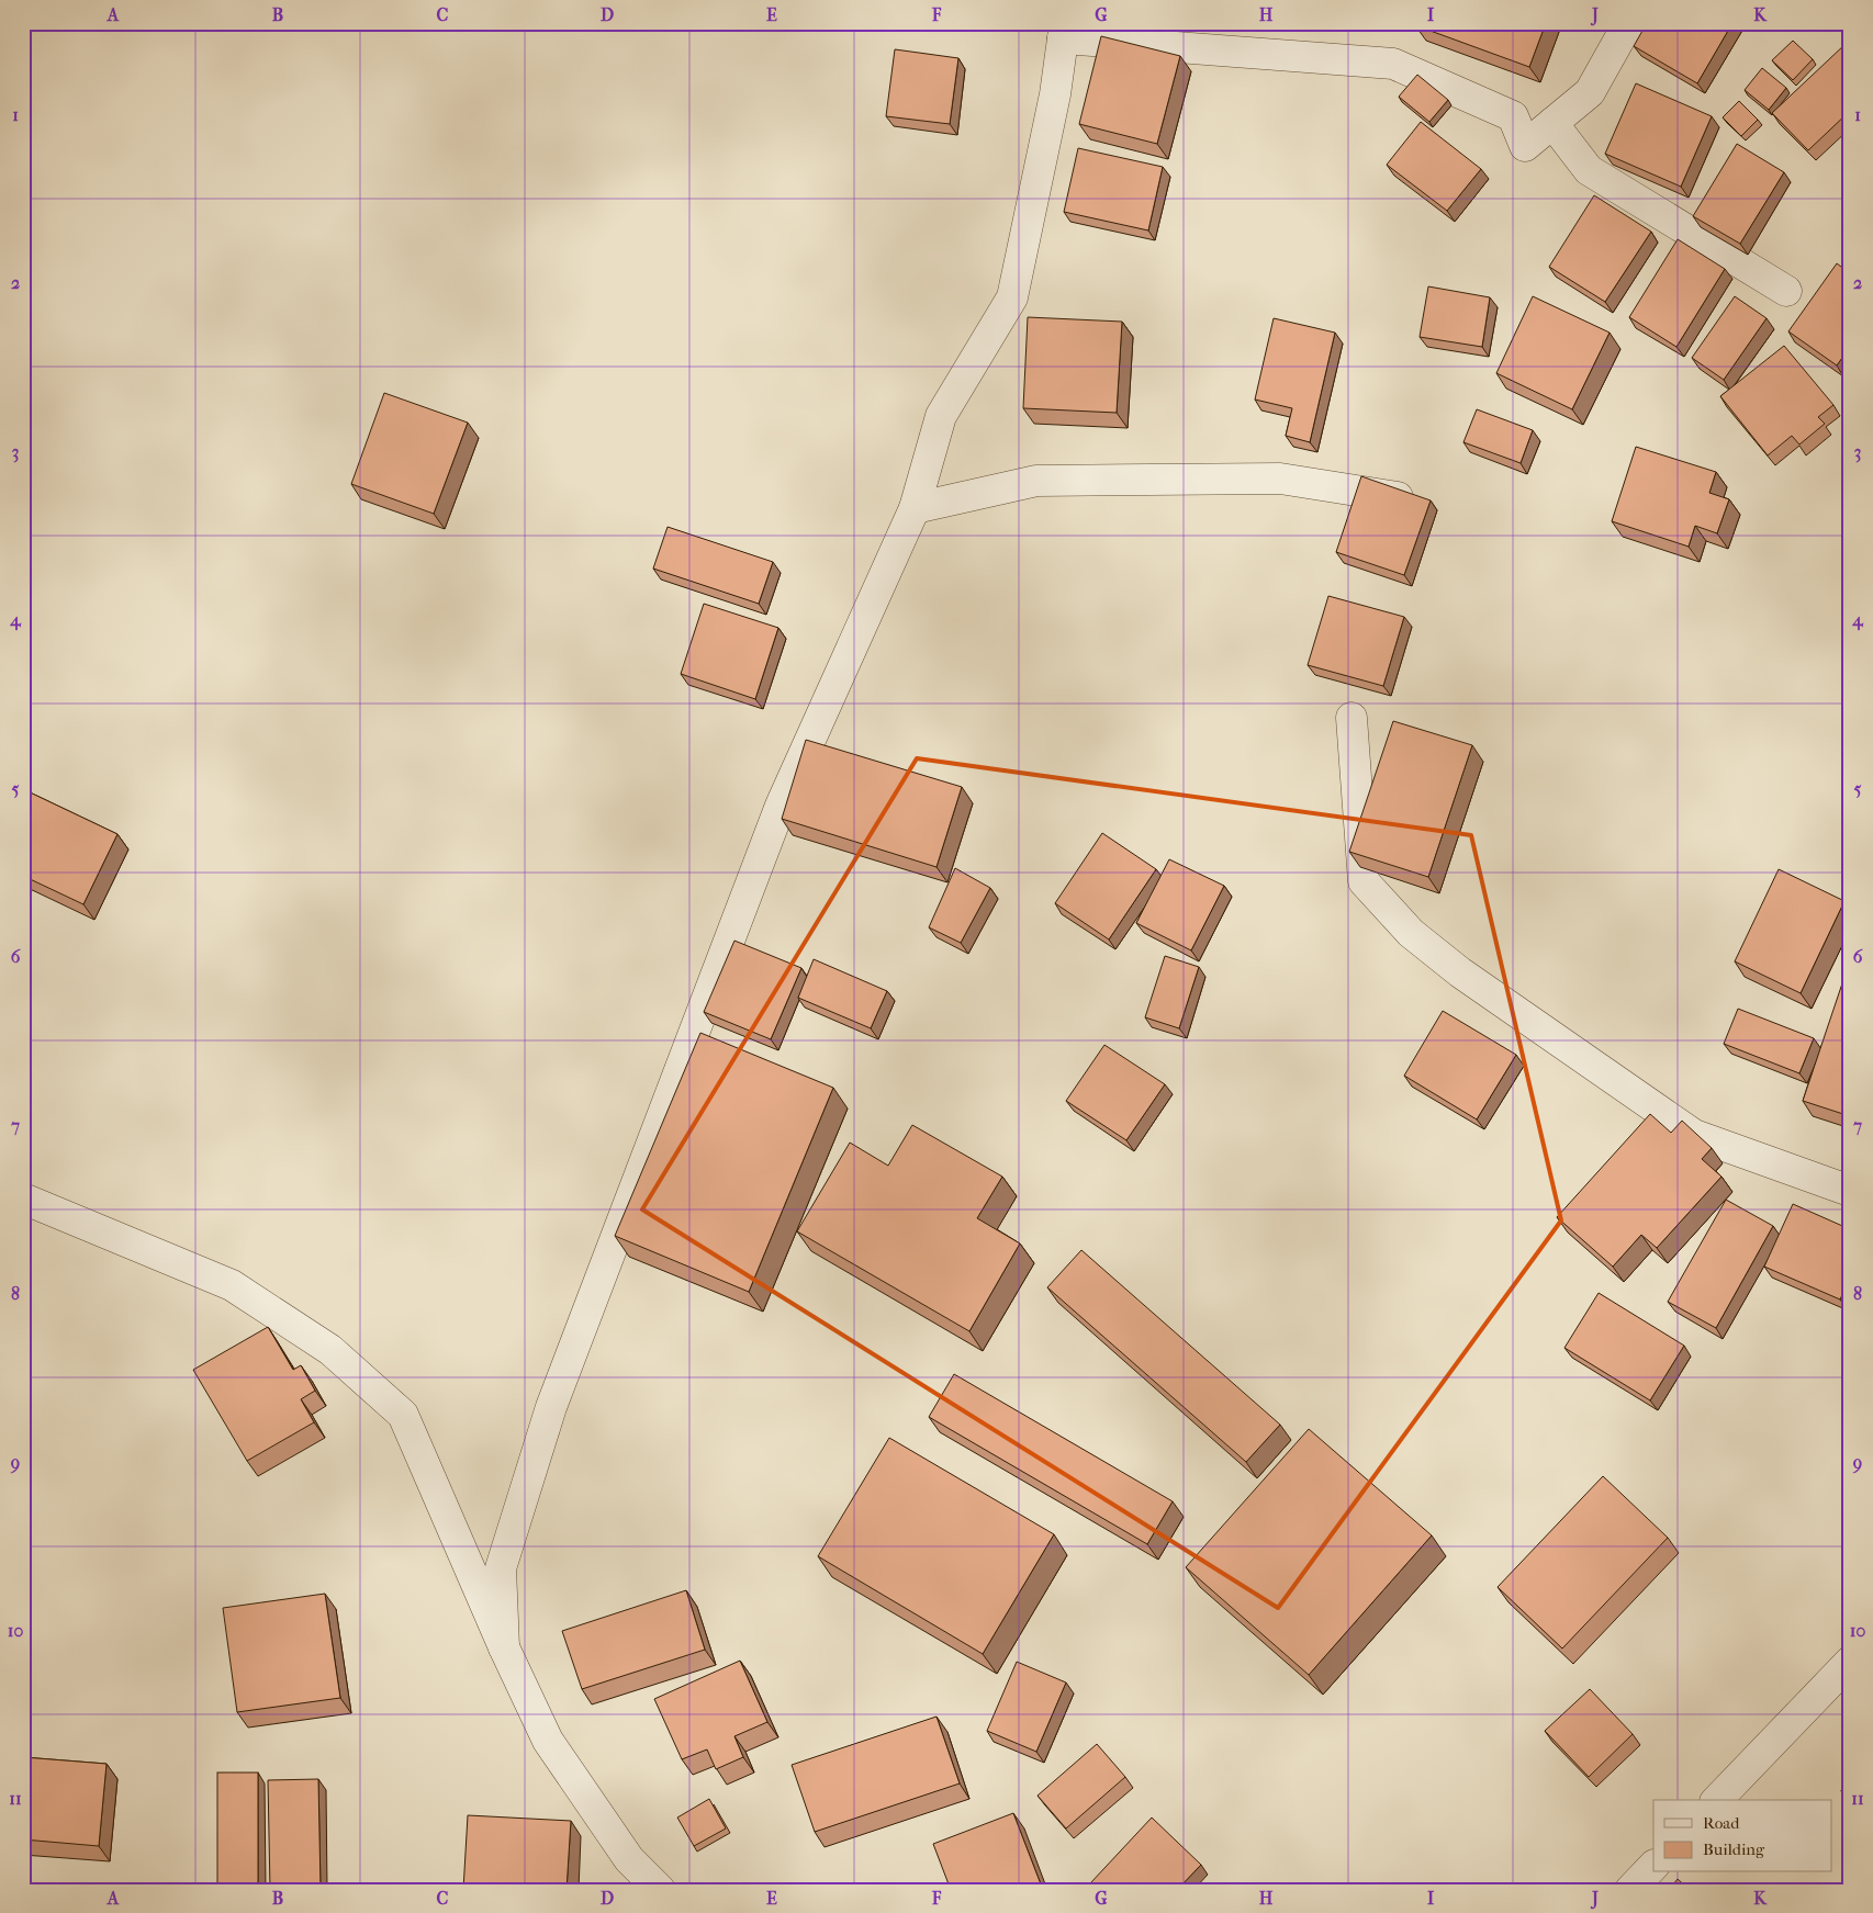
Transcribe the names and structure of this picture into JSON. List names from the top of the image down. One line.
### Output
{"legend":["Road","Building"],"grid":{"columns":["A","B","C","D","E","F","G","H","I","J","K"],"rows":["1","2","3","4","5","6","7","8","9","10","11"]}}
